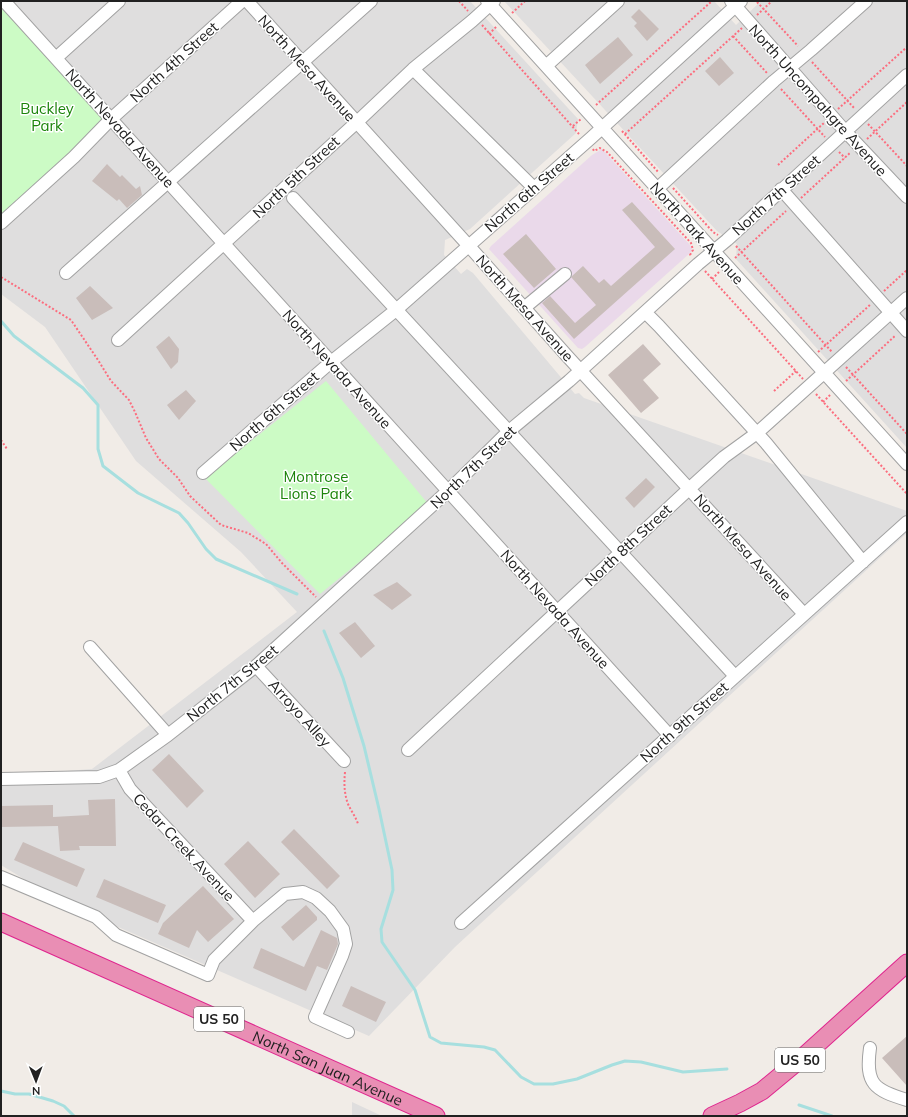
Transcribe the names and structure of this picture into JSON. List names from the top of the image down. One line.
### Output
{"streets":{"highway":["US 50","North San Juan Avenue"],"street":["North 4th Street","North Mesa Avenue","North Uncompahgre Avenue","North Nevada Avenue","North 5th Street","North 6th Street","North 7th Street","North Park Avenue","North 8th Street","Arroyo Alley","North 9th Street","Cedar Creek Avenue"]},"crossings":[["North 4th Street","North Nevada Avenue"],["North Mesa Avenue","North 5th Street"],["North Mesa Avenue","North 6th Street"],["North Mesa Avenue","North 7th Street"],["North Mesa Avenue","North 8th Street"],["North Mesa Avenue","North 9th Street"],["North Uncompahgre Avenue","North 6th Street"],["North Uncompahgre Avenue","North 7th Street"],["North Nevada Avenue","North 5th Street"],["North Nevada Avenue","North 6th Street"],["North Nevada Avenue","North 7th Street"],["North Nevada Avenue","North 8th Street"],["North Nevada Avenue","North 9th Street"],["North 5th Street","North Park Avenue"],["North 6th Street","North Park Avenue"],["North 7th Street","North Park Avenue"],["North 7th Street","Arroyo Alley"],["North 7th Street","Cedar Creek Avenue"],["North Park Avenue","North 8th Street"]],"parks":["Buckley Park","Montrose Lions Park"],"north":"bottom"}
